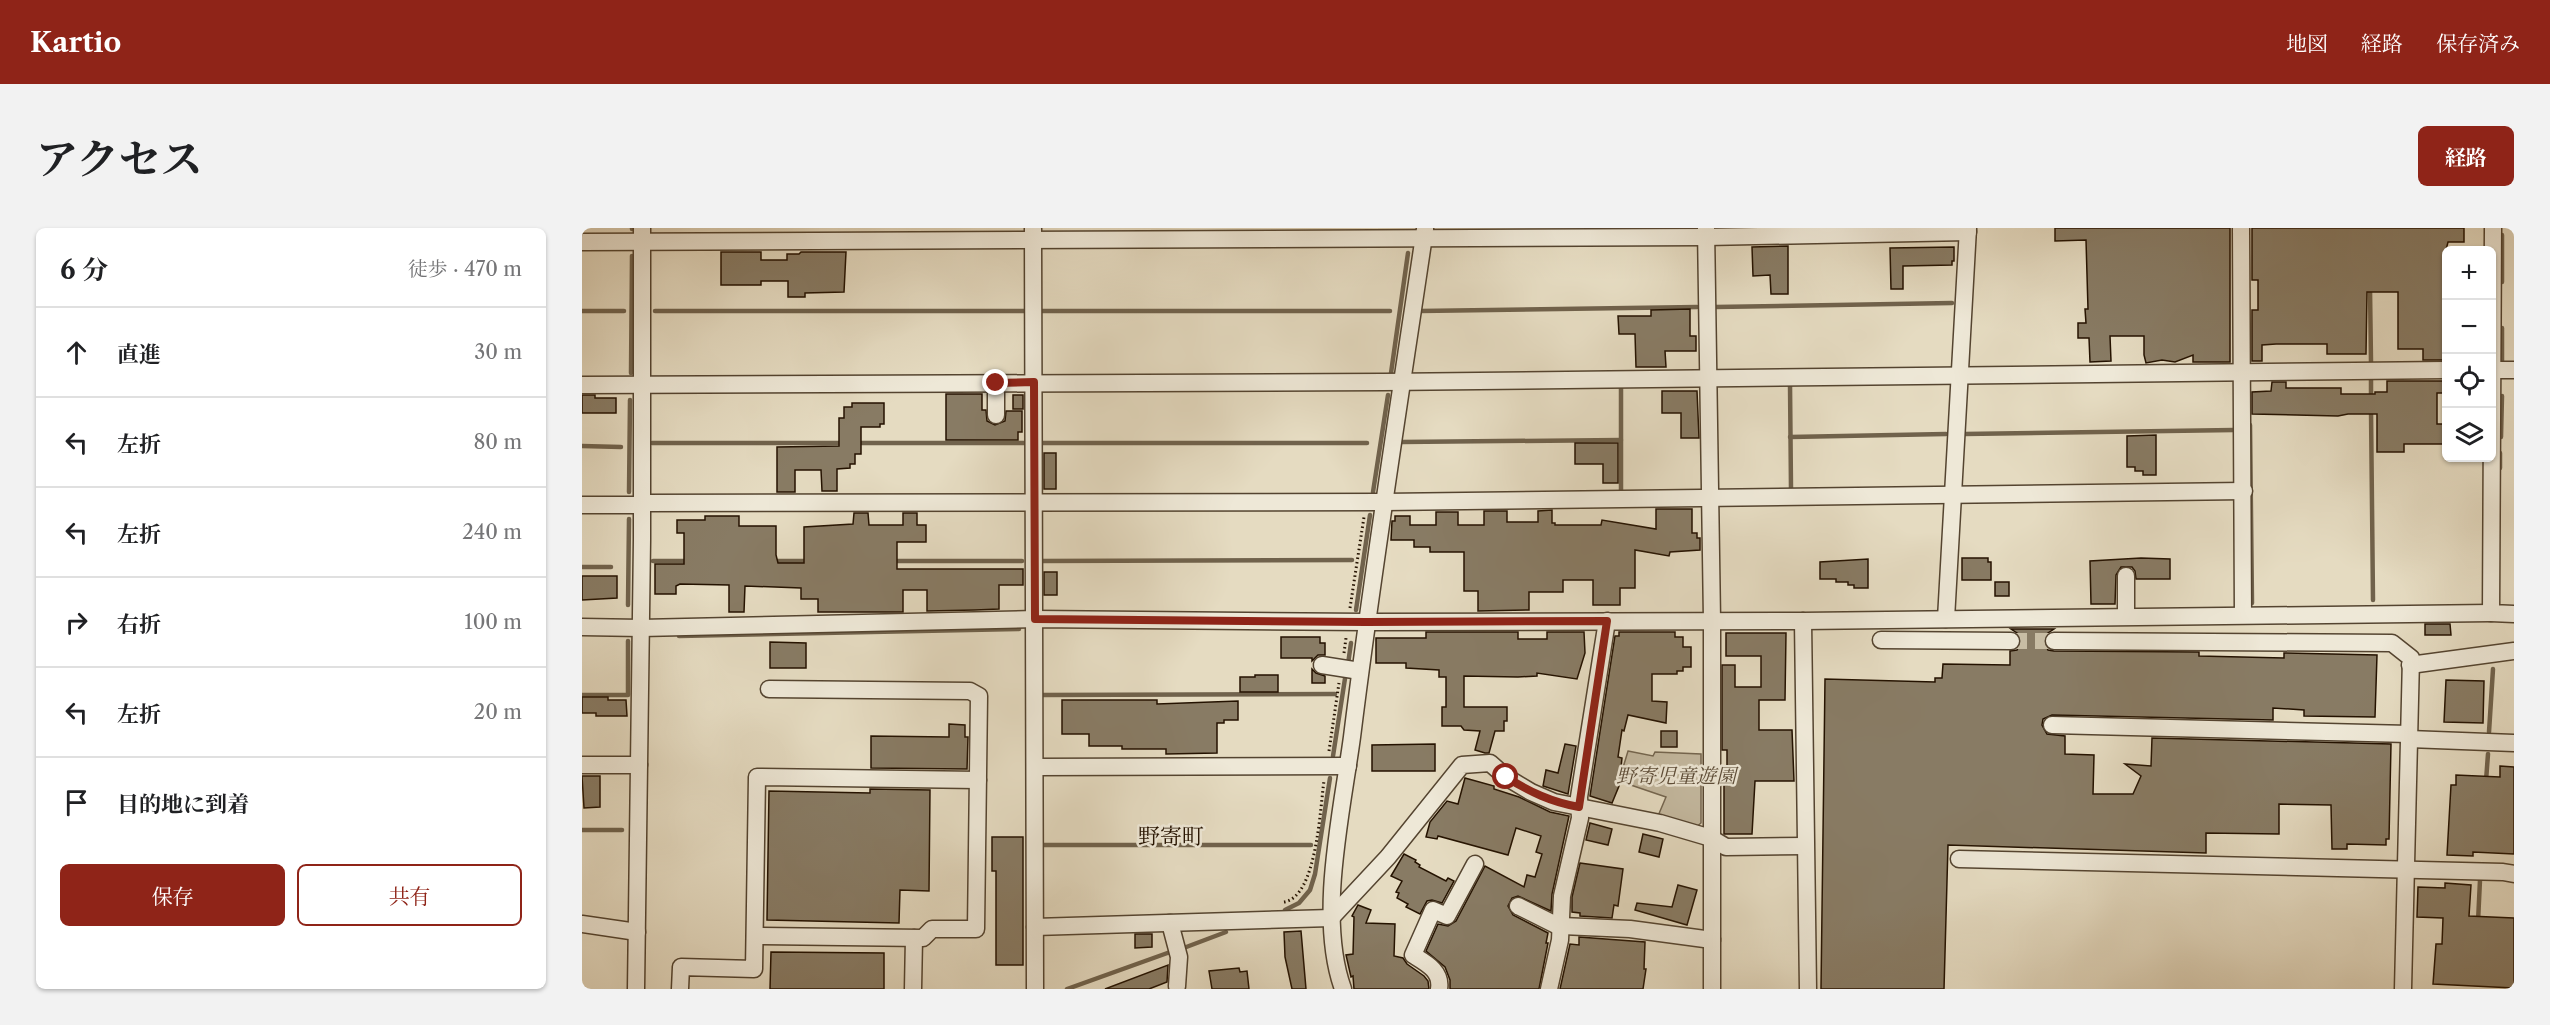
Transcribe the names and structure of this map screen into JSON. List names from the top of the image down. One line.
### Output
{"districts":["野寄町"],"parks":["野寄児童遊園"],"page":{"header":"Kartio","nav":["地図","経路","保存済み"],"title":"アクセス","buttons":["経路",["保存","共有"]],"heading":["6 分","徒歩 · 470 m"],"map_buttons":["+","−"],"list":[["直進","30 m"],["左折","80 m"],["左折","240 m"],["右折","100 m"],["左折","20 m"],"目的地に到着"]}}
